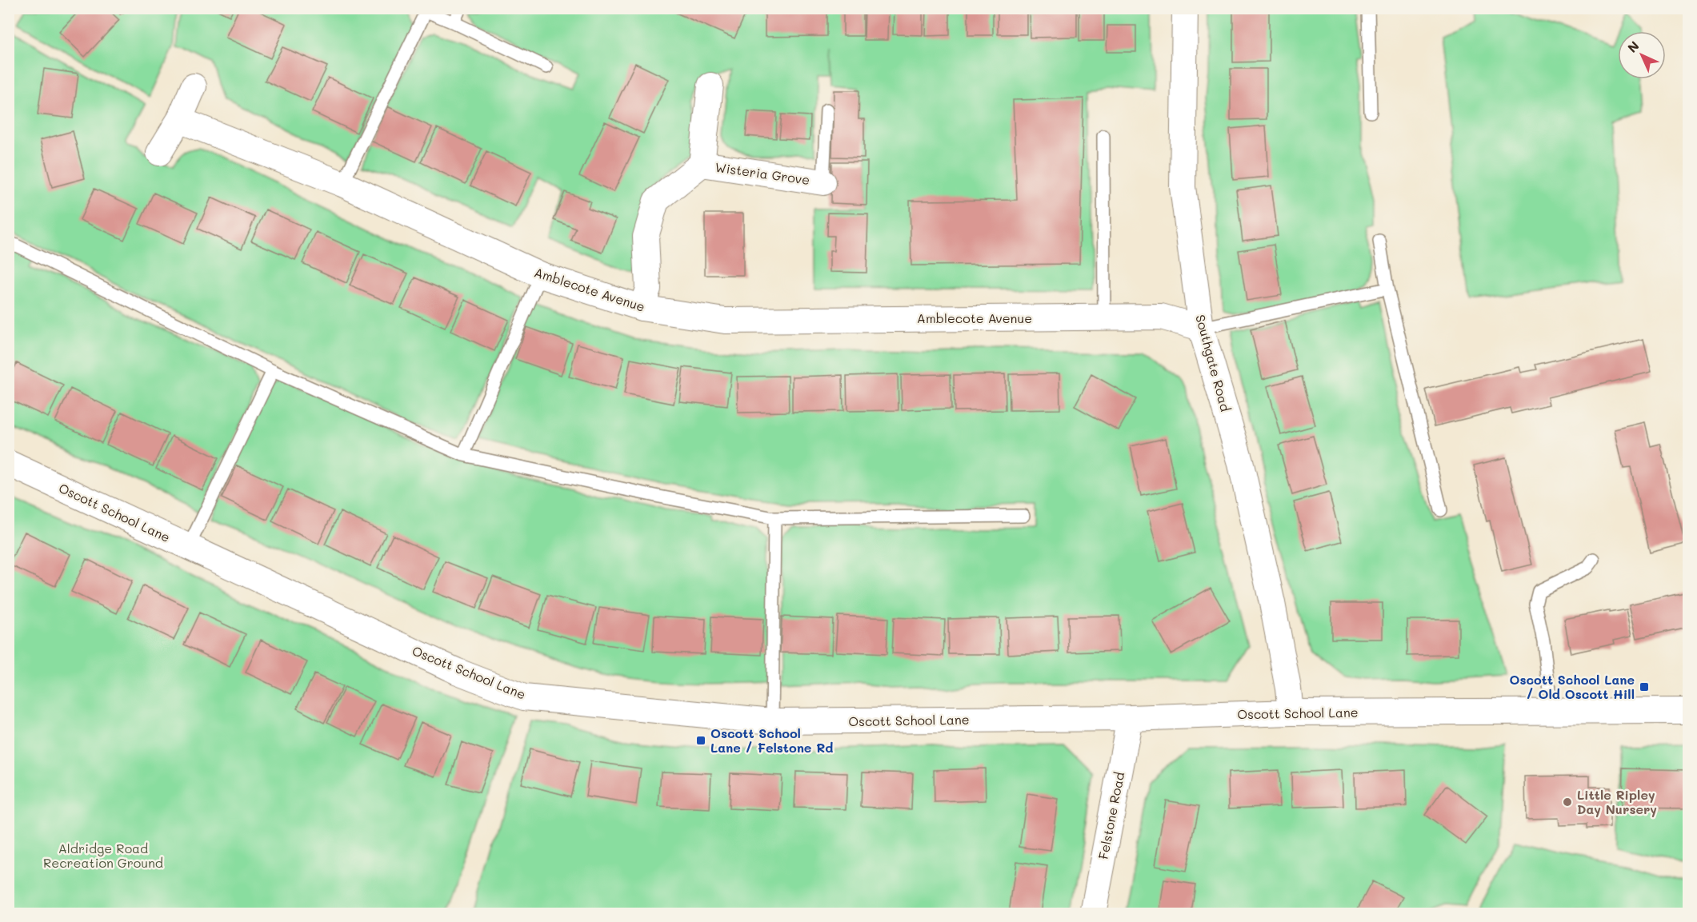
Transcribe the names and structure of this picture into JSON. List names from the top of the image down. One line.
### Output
{"streets":{"street":["Wisteria Grove","Amblecote Avenue","Southgate Road","Oscott School Lane","Felstone Road"]},"crossings":[["Wisteria Grove","Amblecote Avenue"],["Amblecote Avenue","Southgate Road"],["Southgate Road","Oscott School Lane"],["Oscott School Lane","Felstone Road"]],"parks":["Aldridge Road Recreation Ground"],"places":{"transit":["Oscott School Lane / Old Oscott Hill","Oscott School Lane / Felstone Rd"],"other":["Little Ripley Day Nursery"]},"north":"top left"}
